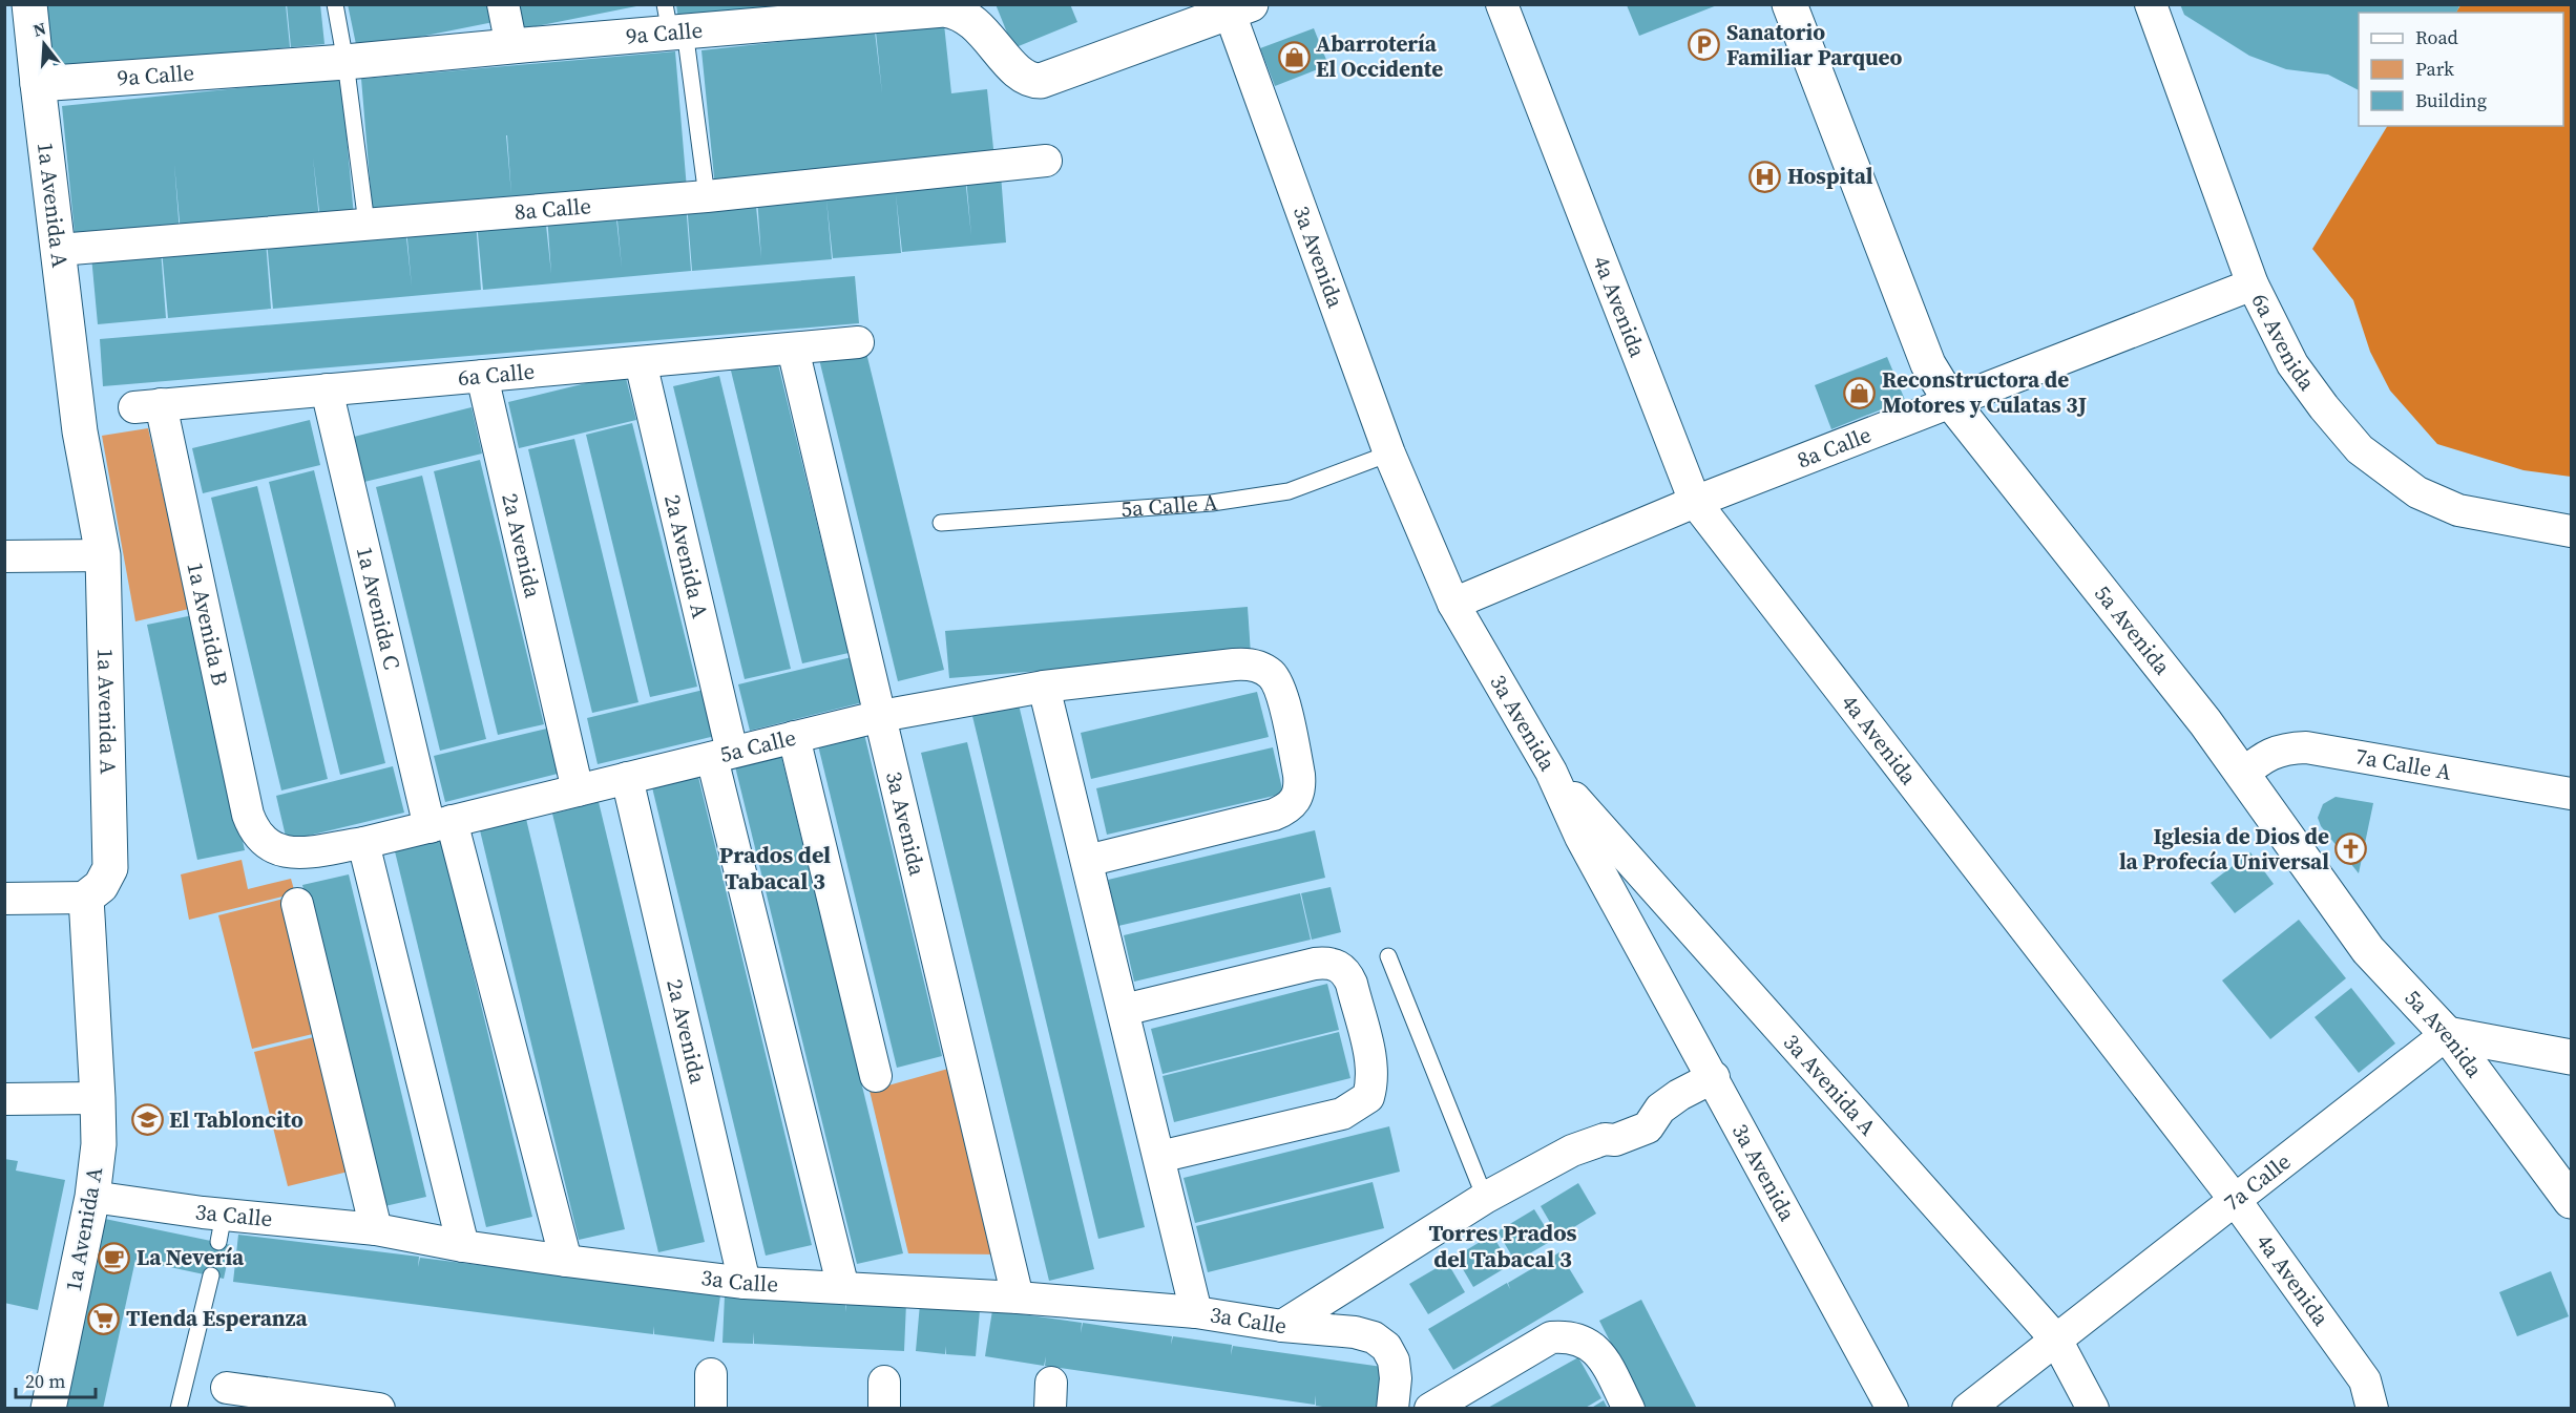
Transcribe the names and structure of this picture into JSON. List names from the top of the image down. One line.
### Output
{"streets":{"main road":["9a Calle","1a Avenida A","5a Avenida"],"street":["8a Calle","3a Avenida","4a Avenida","6a Avenida","6a Calle","2a Avenida","2a Avenida A","1a Avenida C","1a Avenida B","5a Calle","7a Calle A","3a Avenida A","7a Calle","3a Calle"],"lane":["5a Calle A"]},"crossings":[["9a Calle","1a Avenida A"],["9a Calle","3a Avenida"],["1a Avenida A","8a Calle"],["1a Avenida A","3a Calle"],["8a Calle","3a Avenida"],["8a Calle","4a Avenida"],["8a Calle","6a Avenida"],["8a Calle","5a Avenida"],["3a Avenida","6a Calle"],["3a Avenida","5a Calle A"],["3a Avenida","5a Calle"],["3a Avenida","3a Avenida A"],["3a Avenida","3a Calle"],["4a Avenida","7a Calle"],["6a Calle","2a Avenida"],["6a Calle","2a Avenida A"],["6a Calle","1a Avenida C"],["6a Calle","1a Avenida B"],["2a Avenida","5a Calle"],["2a Avenida","3a Calle"],["2a Avenida A","5a Calle"],["2a Avenida A","3a Calle"],["1a Avenida C","5a Calle"],["1a Avenida C","3a Calle"],["1a Avenida B","5a Calle"],["5a Avenida","7a Calle A"],["5a Avenida","7a Calle"],["3a Avenida A","7a Calle"]],"districts":["Prados del Tabacal 3","Torres Prados del Tabacal 3"],"places":{"parking":["Sanatorio Familiar Parqueo"],"shop":["Abarrotería El Occidente","Reconstructora de Motores y Culatas 3J"],"hospital":["Hospital"],"church":["Iglesia de Dios de la Profecía Universal"],"school or university":["El Tabloncito"],"cafe":["La Nevería"],"supermarket":["TIenda Esperanza"]},"legend":["Road","Park","Building"],"scale_bar":"20 m","north":"top"}
